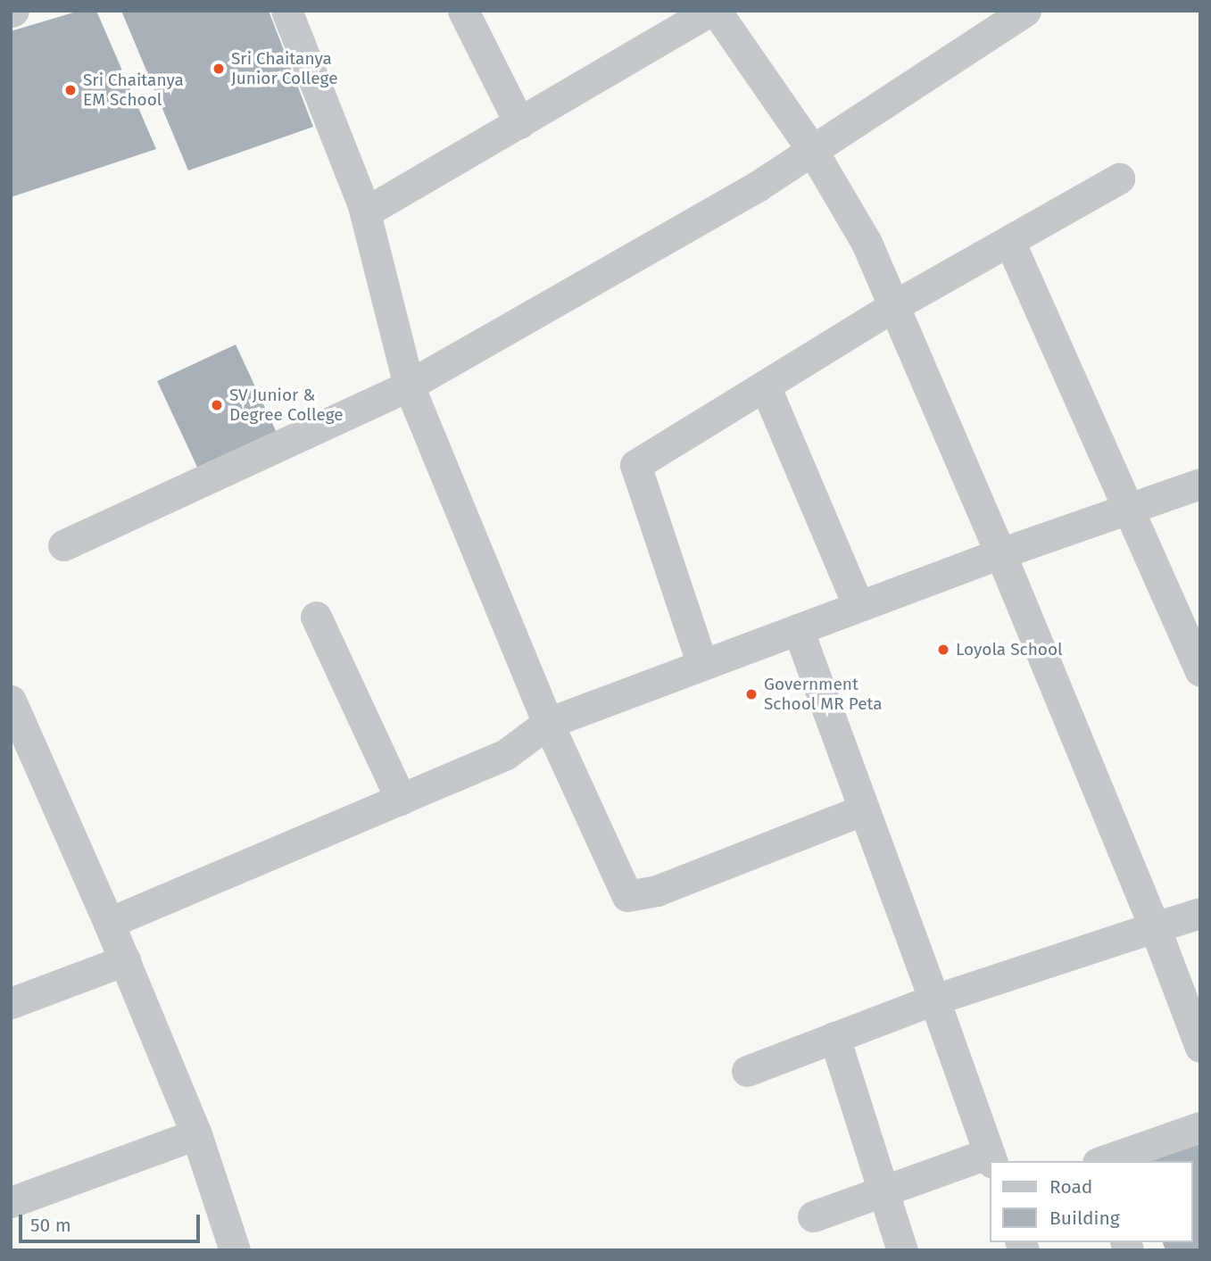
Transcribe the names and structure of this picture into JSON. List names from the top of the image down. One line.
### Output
{"places":["Sri Chaitanya Junior College","Sri Chaitanya EM School","SV Junior & Degree College","Loyola School","Government School MR Peta"],"legend":["Road","Building"],"scale_bar":"50 m"}
